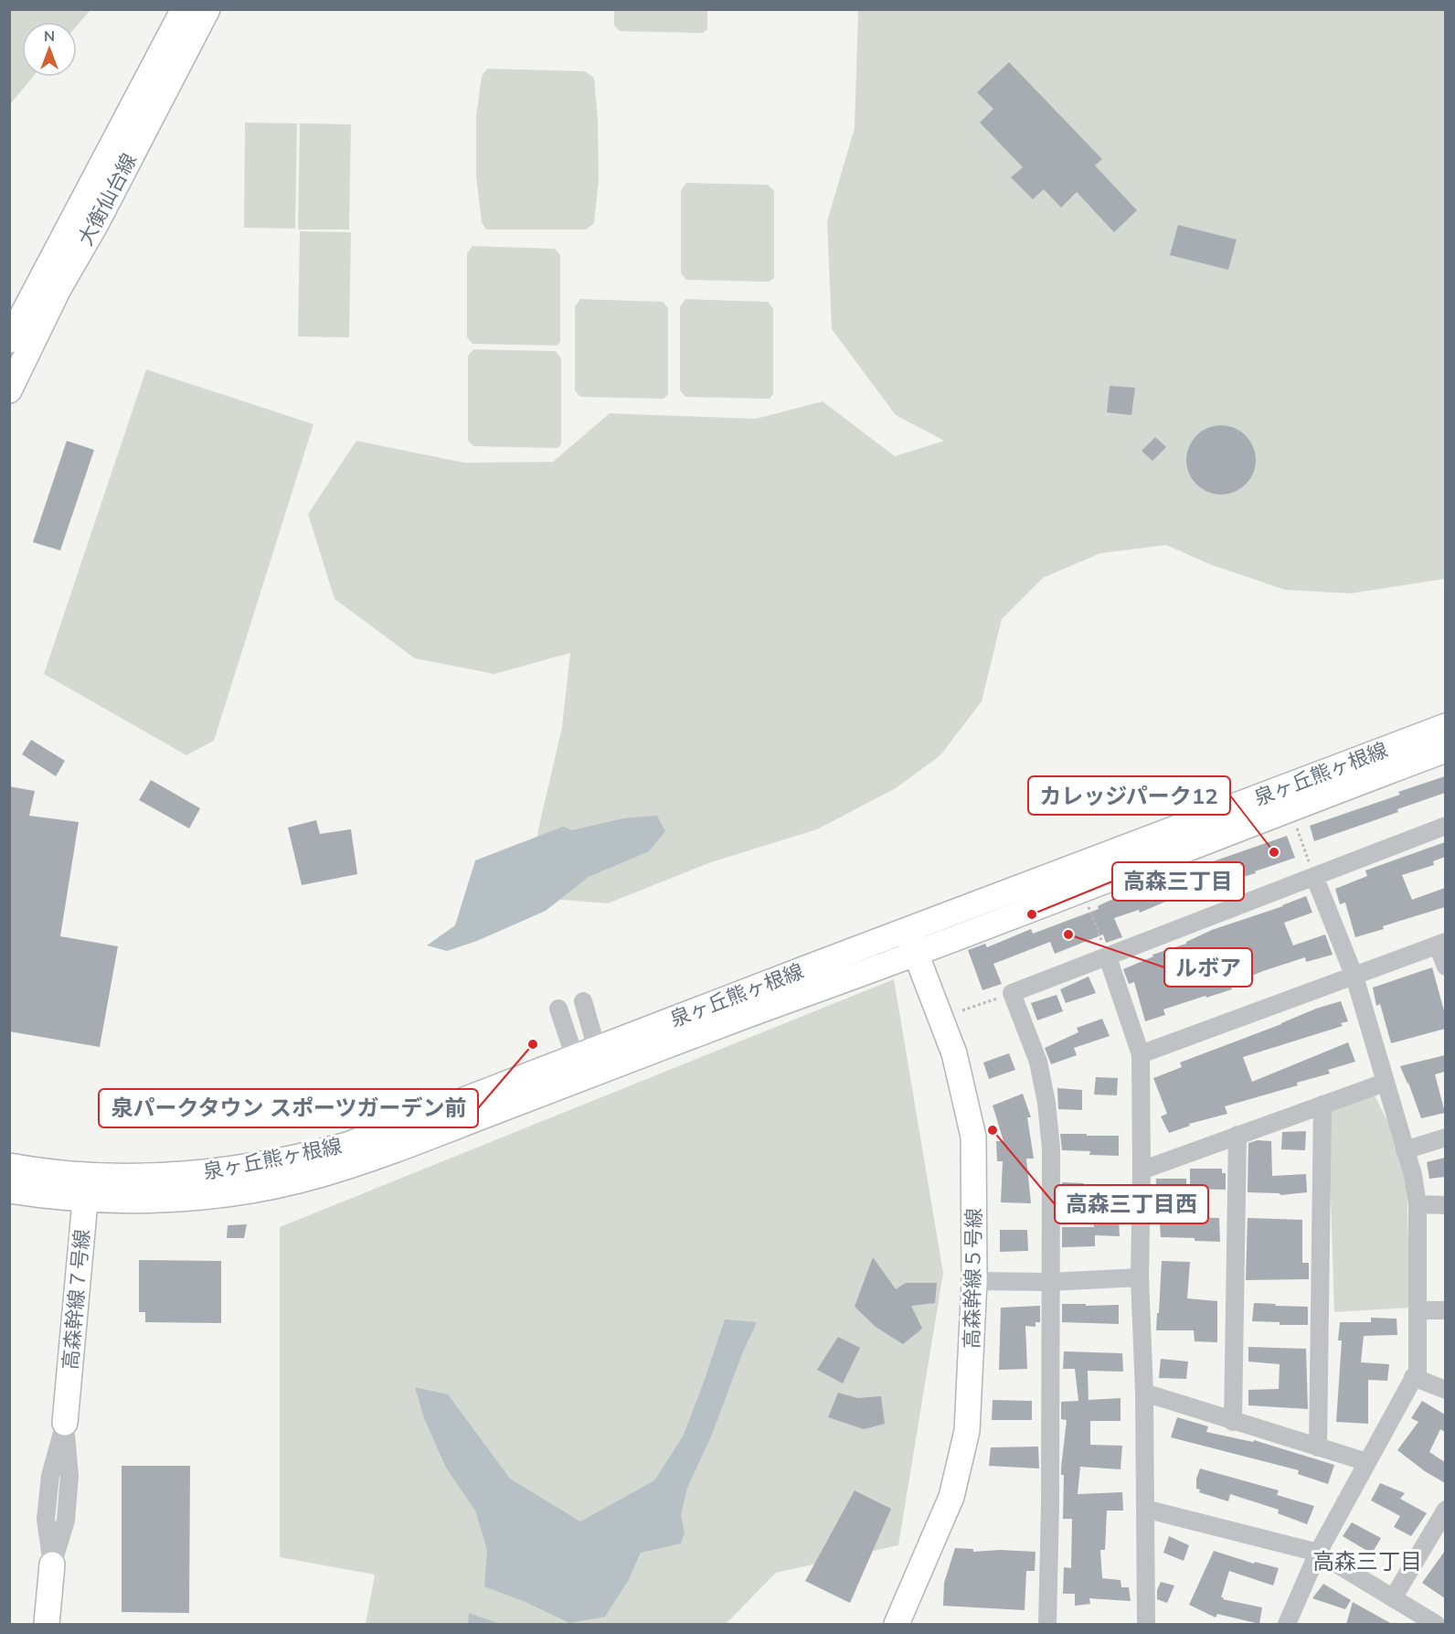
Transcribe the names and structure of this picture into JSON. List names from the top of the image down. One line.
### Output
{"streets":{"main road":["大衡仙台線","泉ヶ丘熊ヶ根線","高森幹線５号線","高森幹線７号線"]},"crossings":[["泉ヶ丘熊ヶ根線","高森幹線５号線"],["泉ヶ丘熊ヶ根線","高森幹線７号線"]],"districts":["高森三丁目"],"places":["カレッジパーク12","高森三丁目","ルボア","泉パークタウン スポーツガーデン前","高森三丁目西"],"north":"top"}
